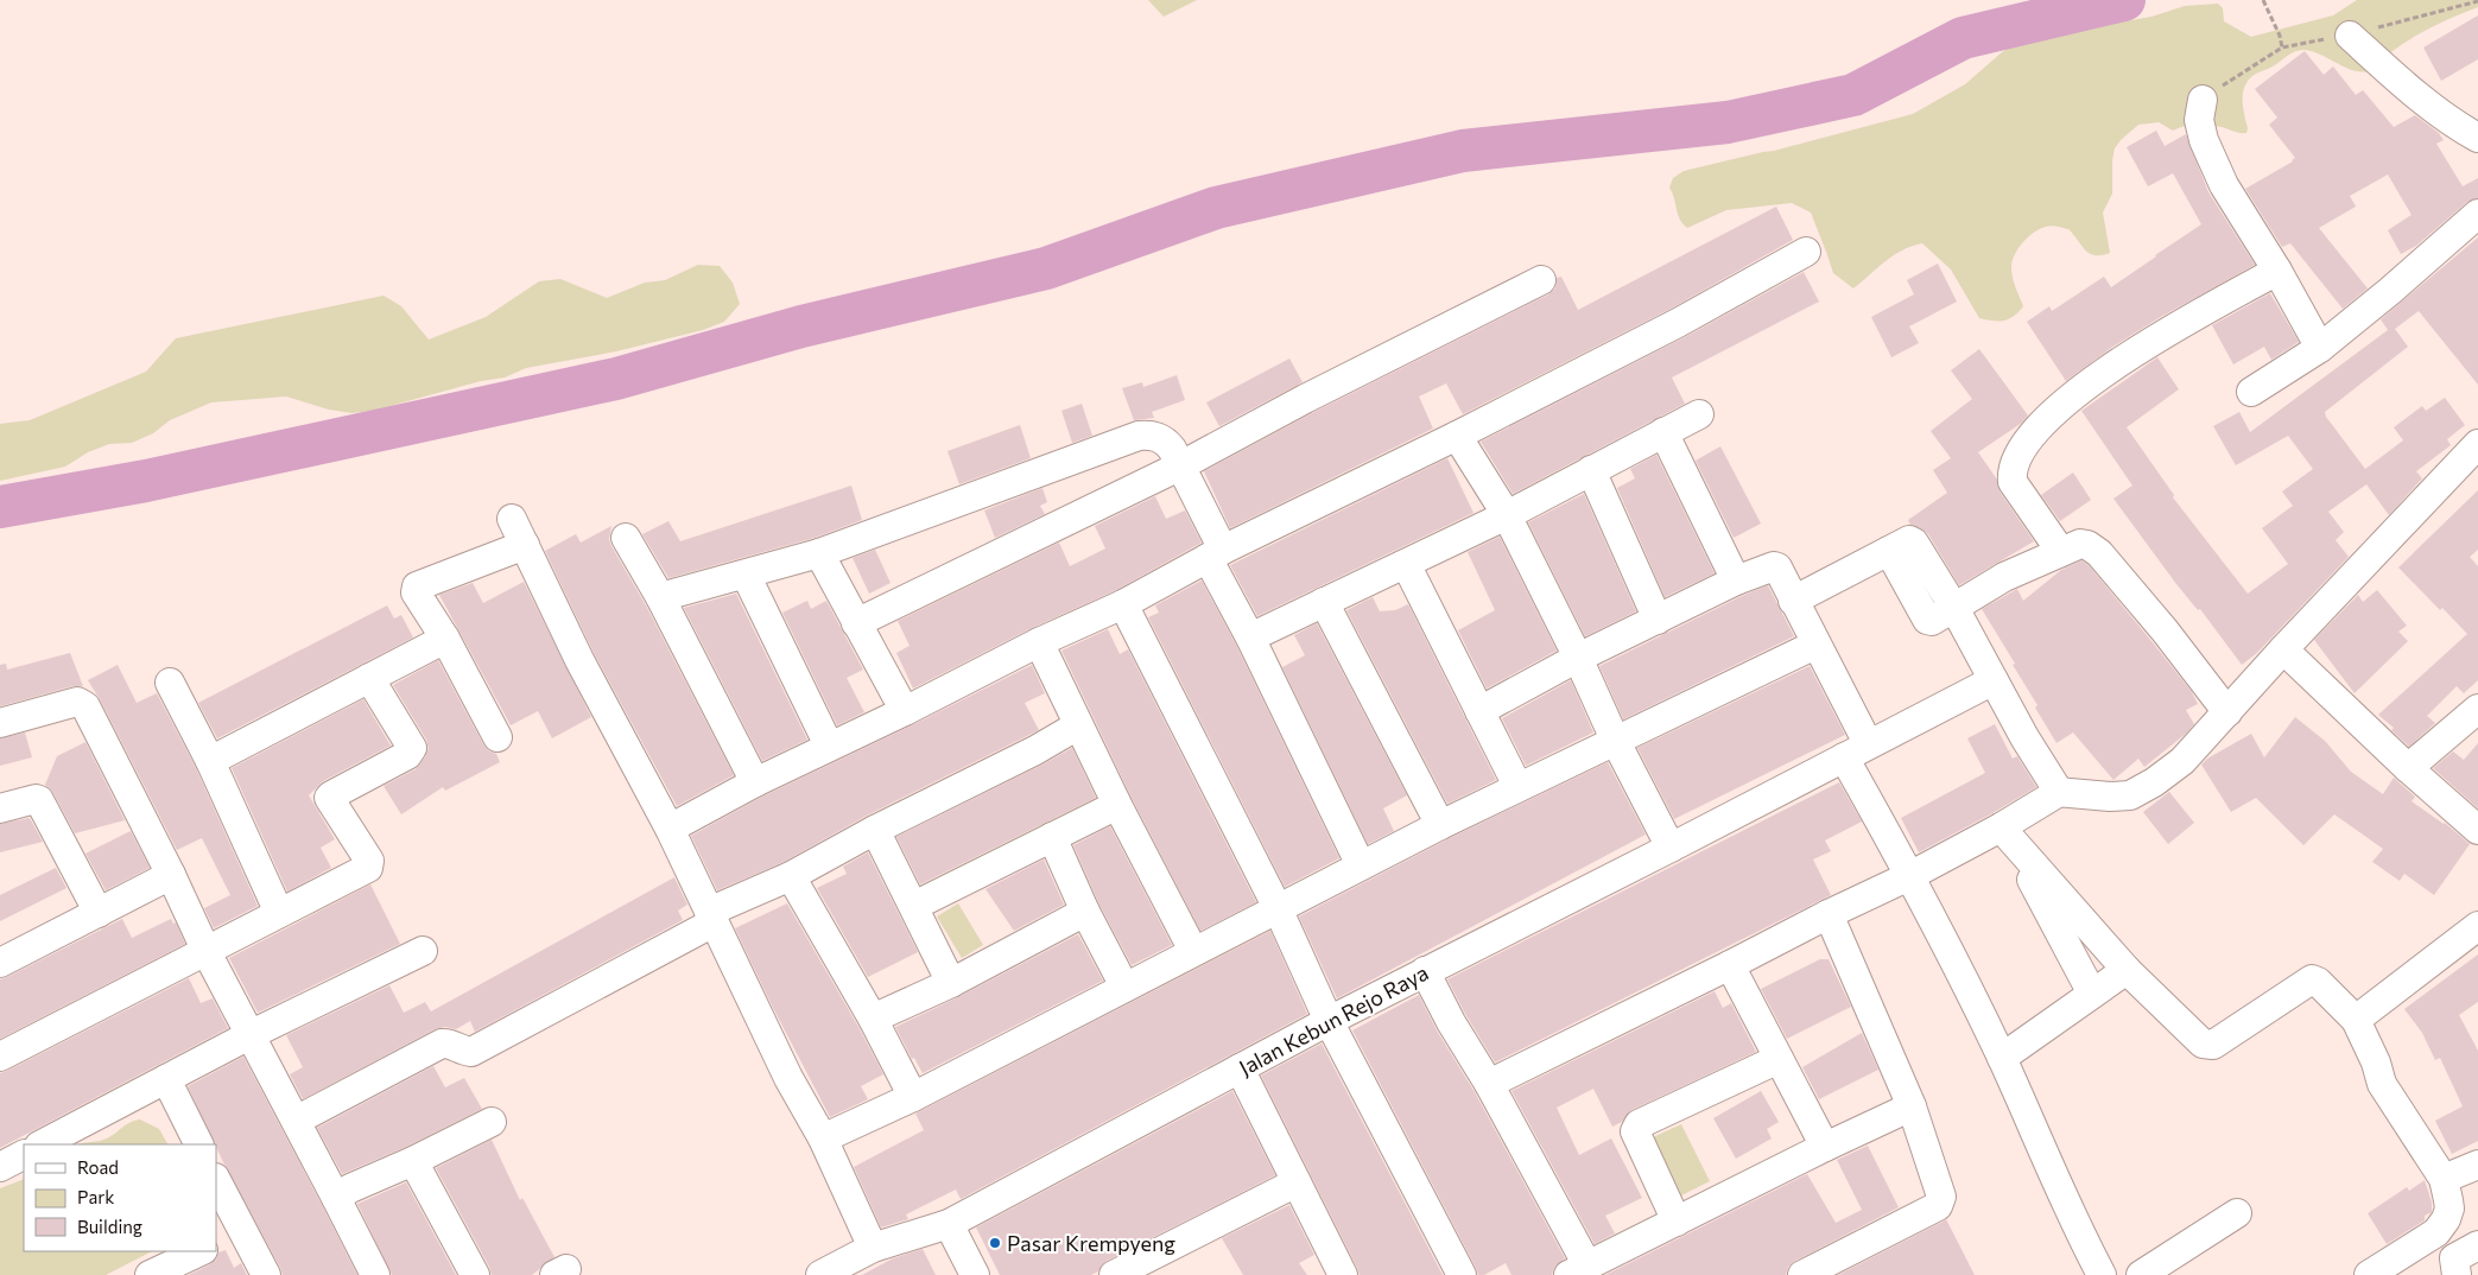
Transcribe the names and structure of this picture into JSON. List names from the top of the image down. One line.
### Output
{"streets":{"street":["Jalan Kebun Rejo Raya"]},"places":["Pasar Krempyeng"],"legend":["Road","Park","Building"]}
